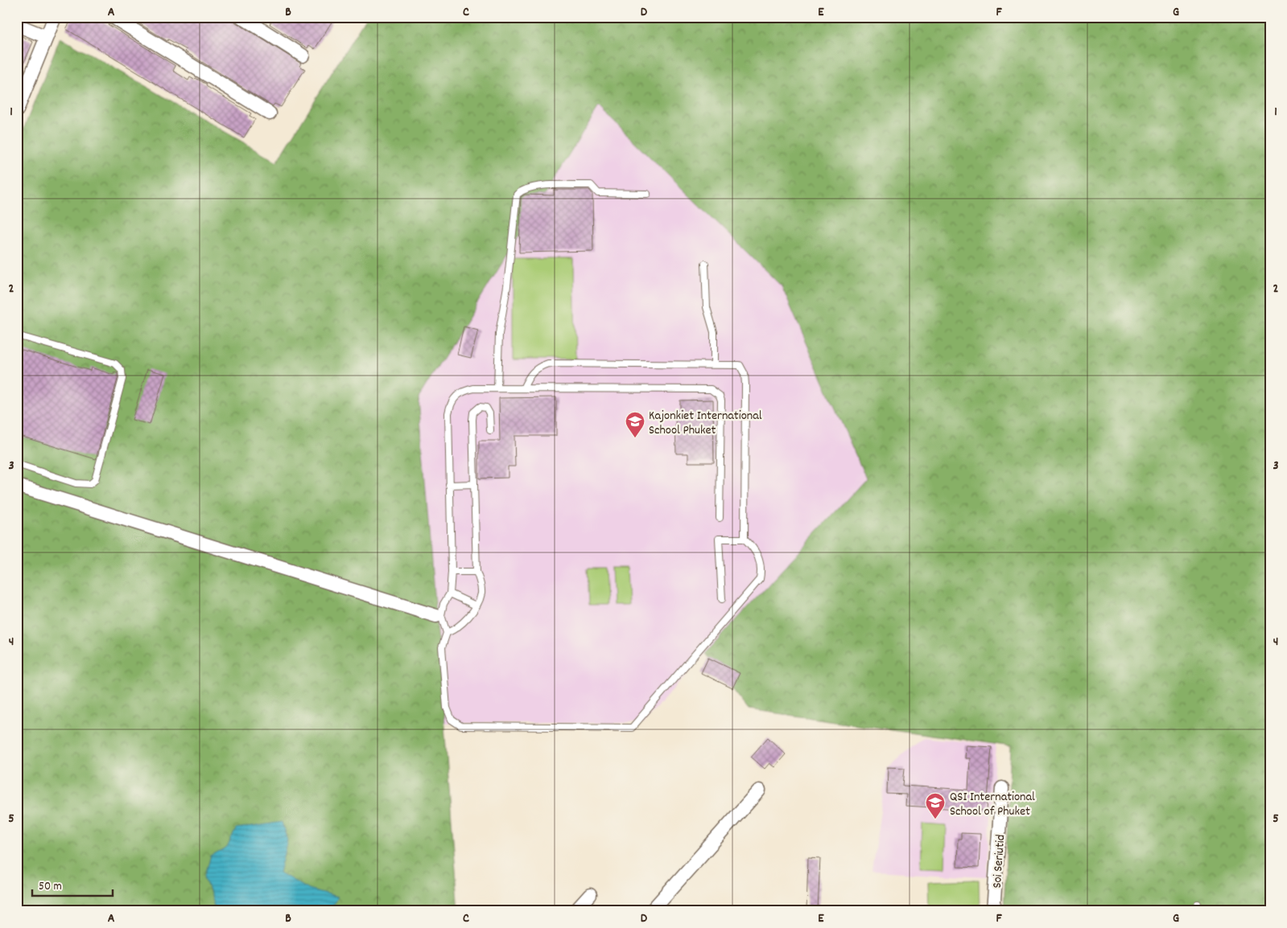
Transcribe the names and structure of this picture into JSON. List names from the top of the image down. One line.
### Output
{"streets":{"street":["Soi Seriutid"]},"places":{"school or university":["Kajonkiet International School Phuket","QSI International School of Phuket"]},"scale_bar":"50 m","grid":{"columns":["A","B","C","D","E","F","G"],"rows":["1","2","3","4","5"]}}
